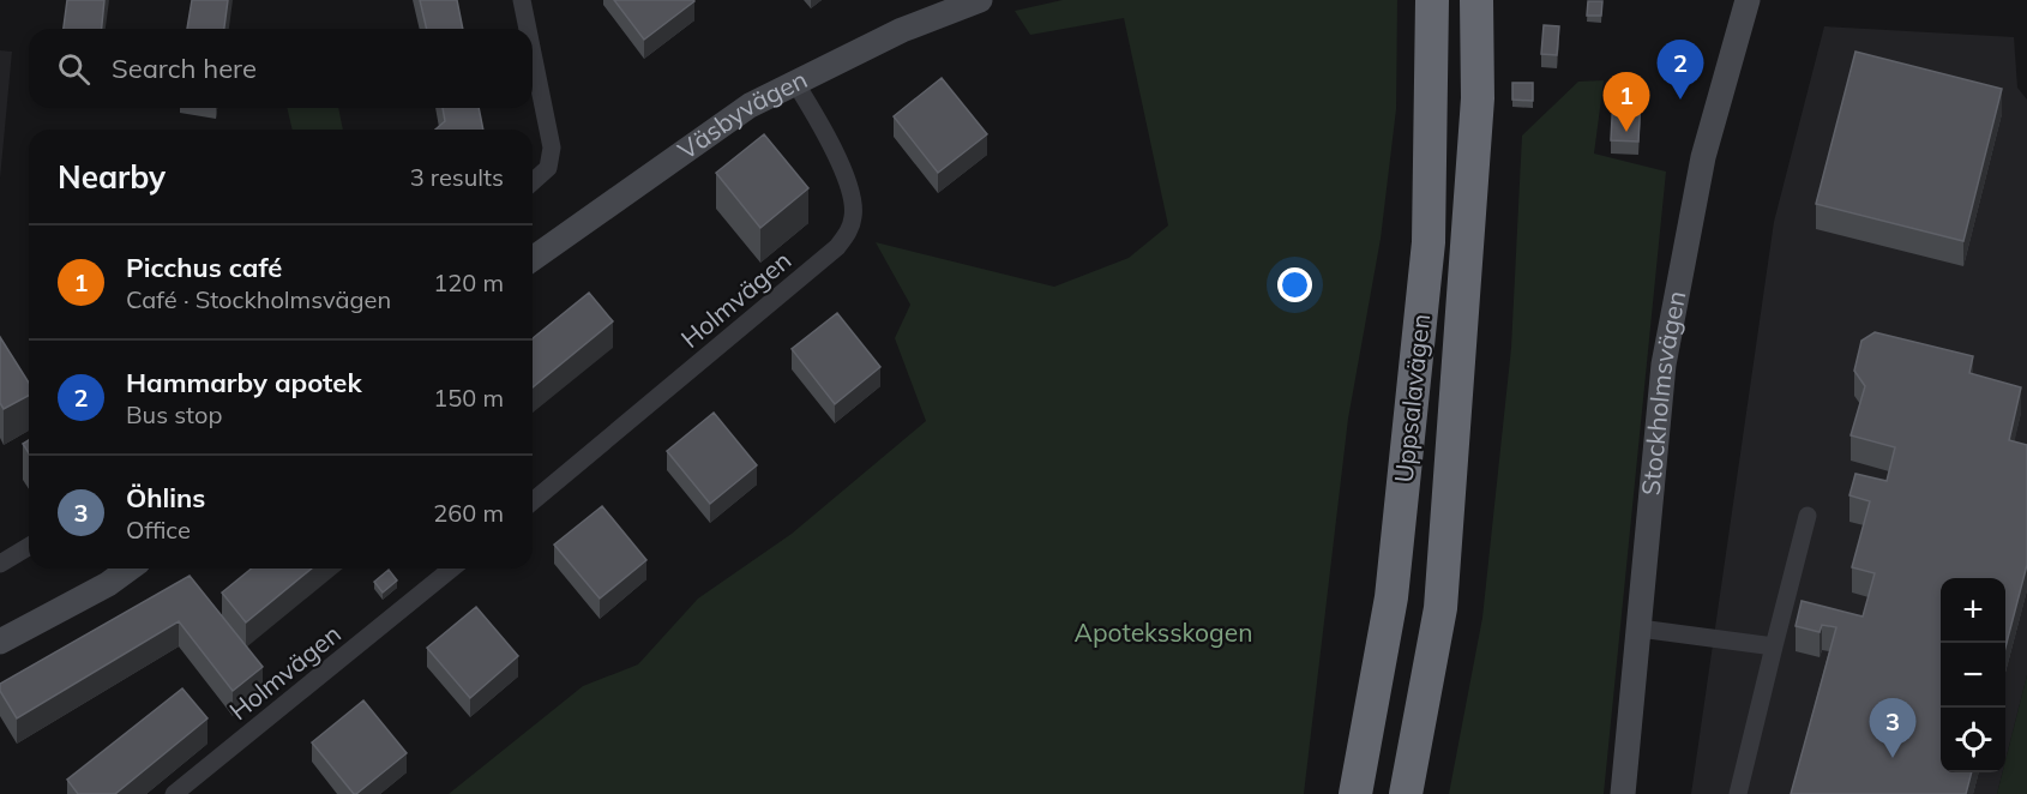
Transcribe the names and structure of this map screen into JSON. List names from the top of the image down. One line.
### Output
{"streets":{"highway":["Uppsalavägen"],"street":["Väsbyvägen","Holmvägen","Stockholmsvägen"]},"crossings":[["Väsbyvägen","Holmvägen"]],"parks":["Apoteksskogen"],"page":{"search":"Search here","pins":["2","1","3"],"heading":["Nearby","3 results"],"list":[{"mark":"1","name":"Picchus café","note":"Café · Stockholmsvägen","value":"120 m"},{"mark":"2","name":"Hammarby apotek","note":"Bus stop","value":"150 m"},{"mark":"3","name":"Öhlins","note":"Office","value":"260 m"}],"map_buttons":["+","−"]}}
